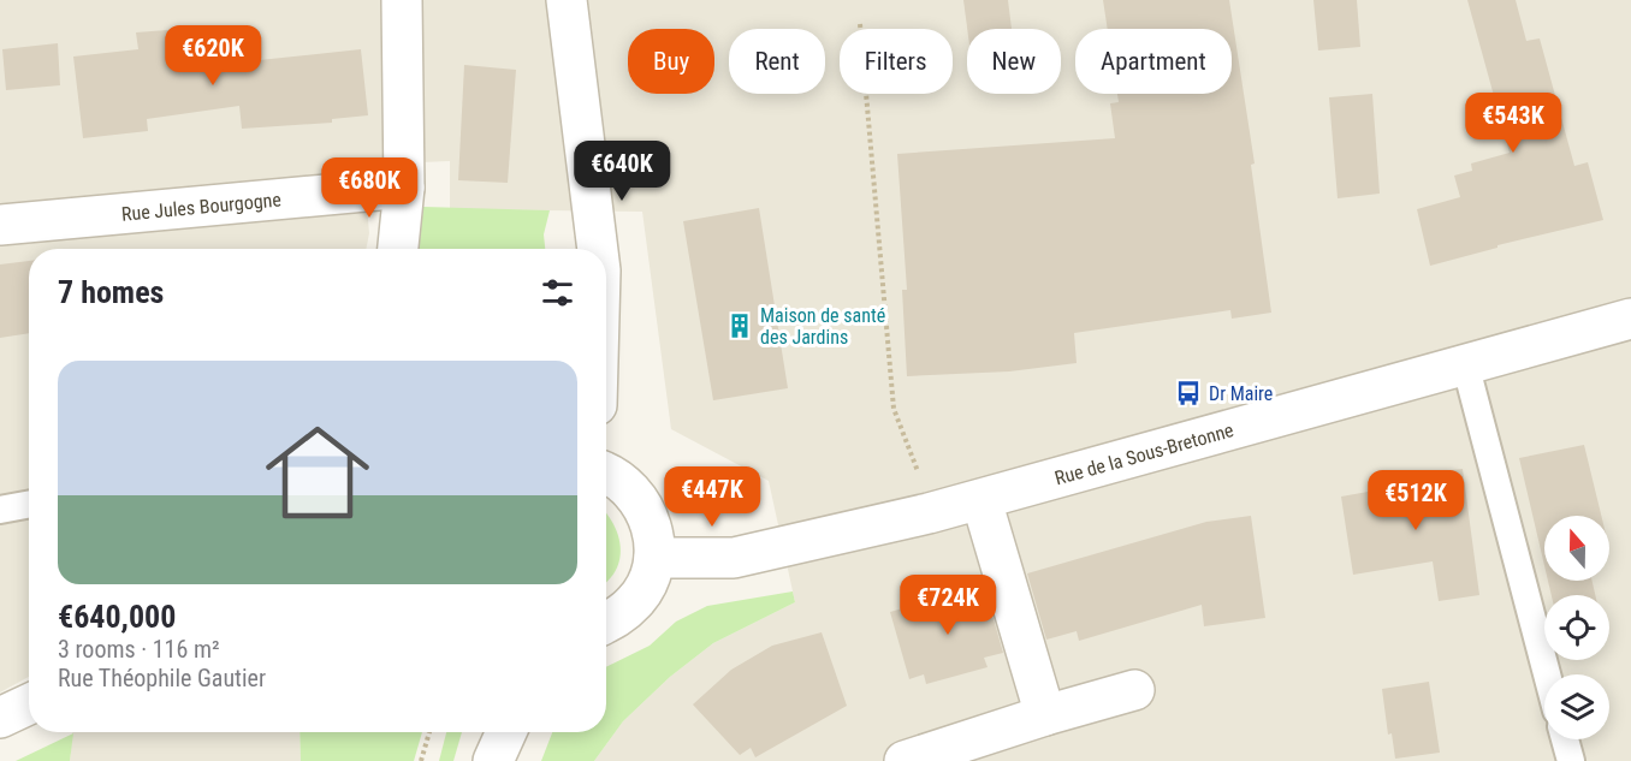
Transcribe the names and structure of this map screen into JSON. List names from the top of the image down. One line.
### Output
{"streets":{"street":["Rue Jules Bourgogne","Rue de la Sous-Bretonne"]},"places":{"building":["Maison de santé des Jardins"],"bus stop":["Dr Maire"]},"north":"top","page":{"price":["€620K","€543K","€640K","€680K","€447K","€512K","€724K"],"chip":["Buy","Rent","Filters","New","Apartment"],"heading":"7 homes","list":[{"name":"€640,000","note":"3 rooms · 116 m² · Rue Théophile Gautier"}]}}
